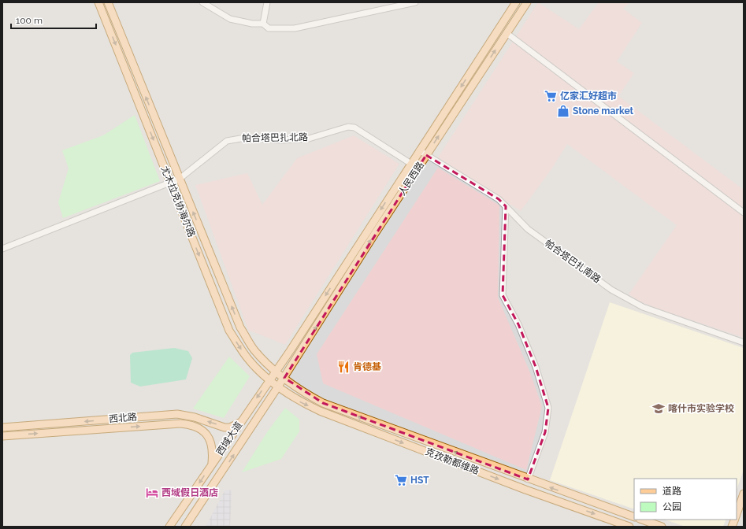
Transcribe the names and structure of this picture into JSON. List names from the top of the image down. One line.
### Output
{"streets":{"main road":["人民西路","尤木拉克协海尔路","西北路","西域大道","克孜勒都维路"],"street":["帕合塔巴扎北路","帕合塔巴扎南路"]},"crossings":[["帕合塔巴扎北路","人民西路"],["帕合塔巴扎北路","尤木拉克协海尔路"],["人民西路","帕合塔巴扎南路"],["人民西路","西域大道"],["尤木拉克协海尔路","西域大道"],["尤木拉克协海尔路","克孜勒都维路"],["西北路","西域大道"],["西域大道","克孜勒都维路"]],"places":{"supermarket":["亿家汇好超市","HST"],"shop":["Stone market"],"restaurant":["肯德基"],"school or university":["喀什市实验学校"],"hotel":["西域假日酒店"]},"legend":["道路","公园"],"scale_bar":"100 m"}
